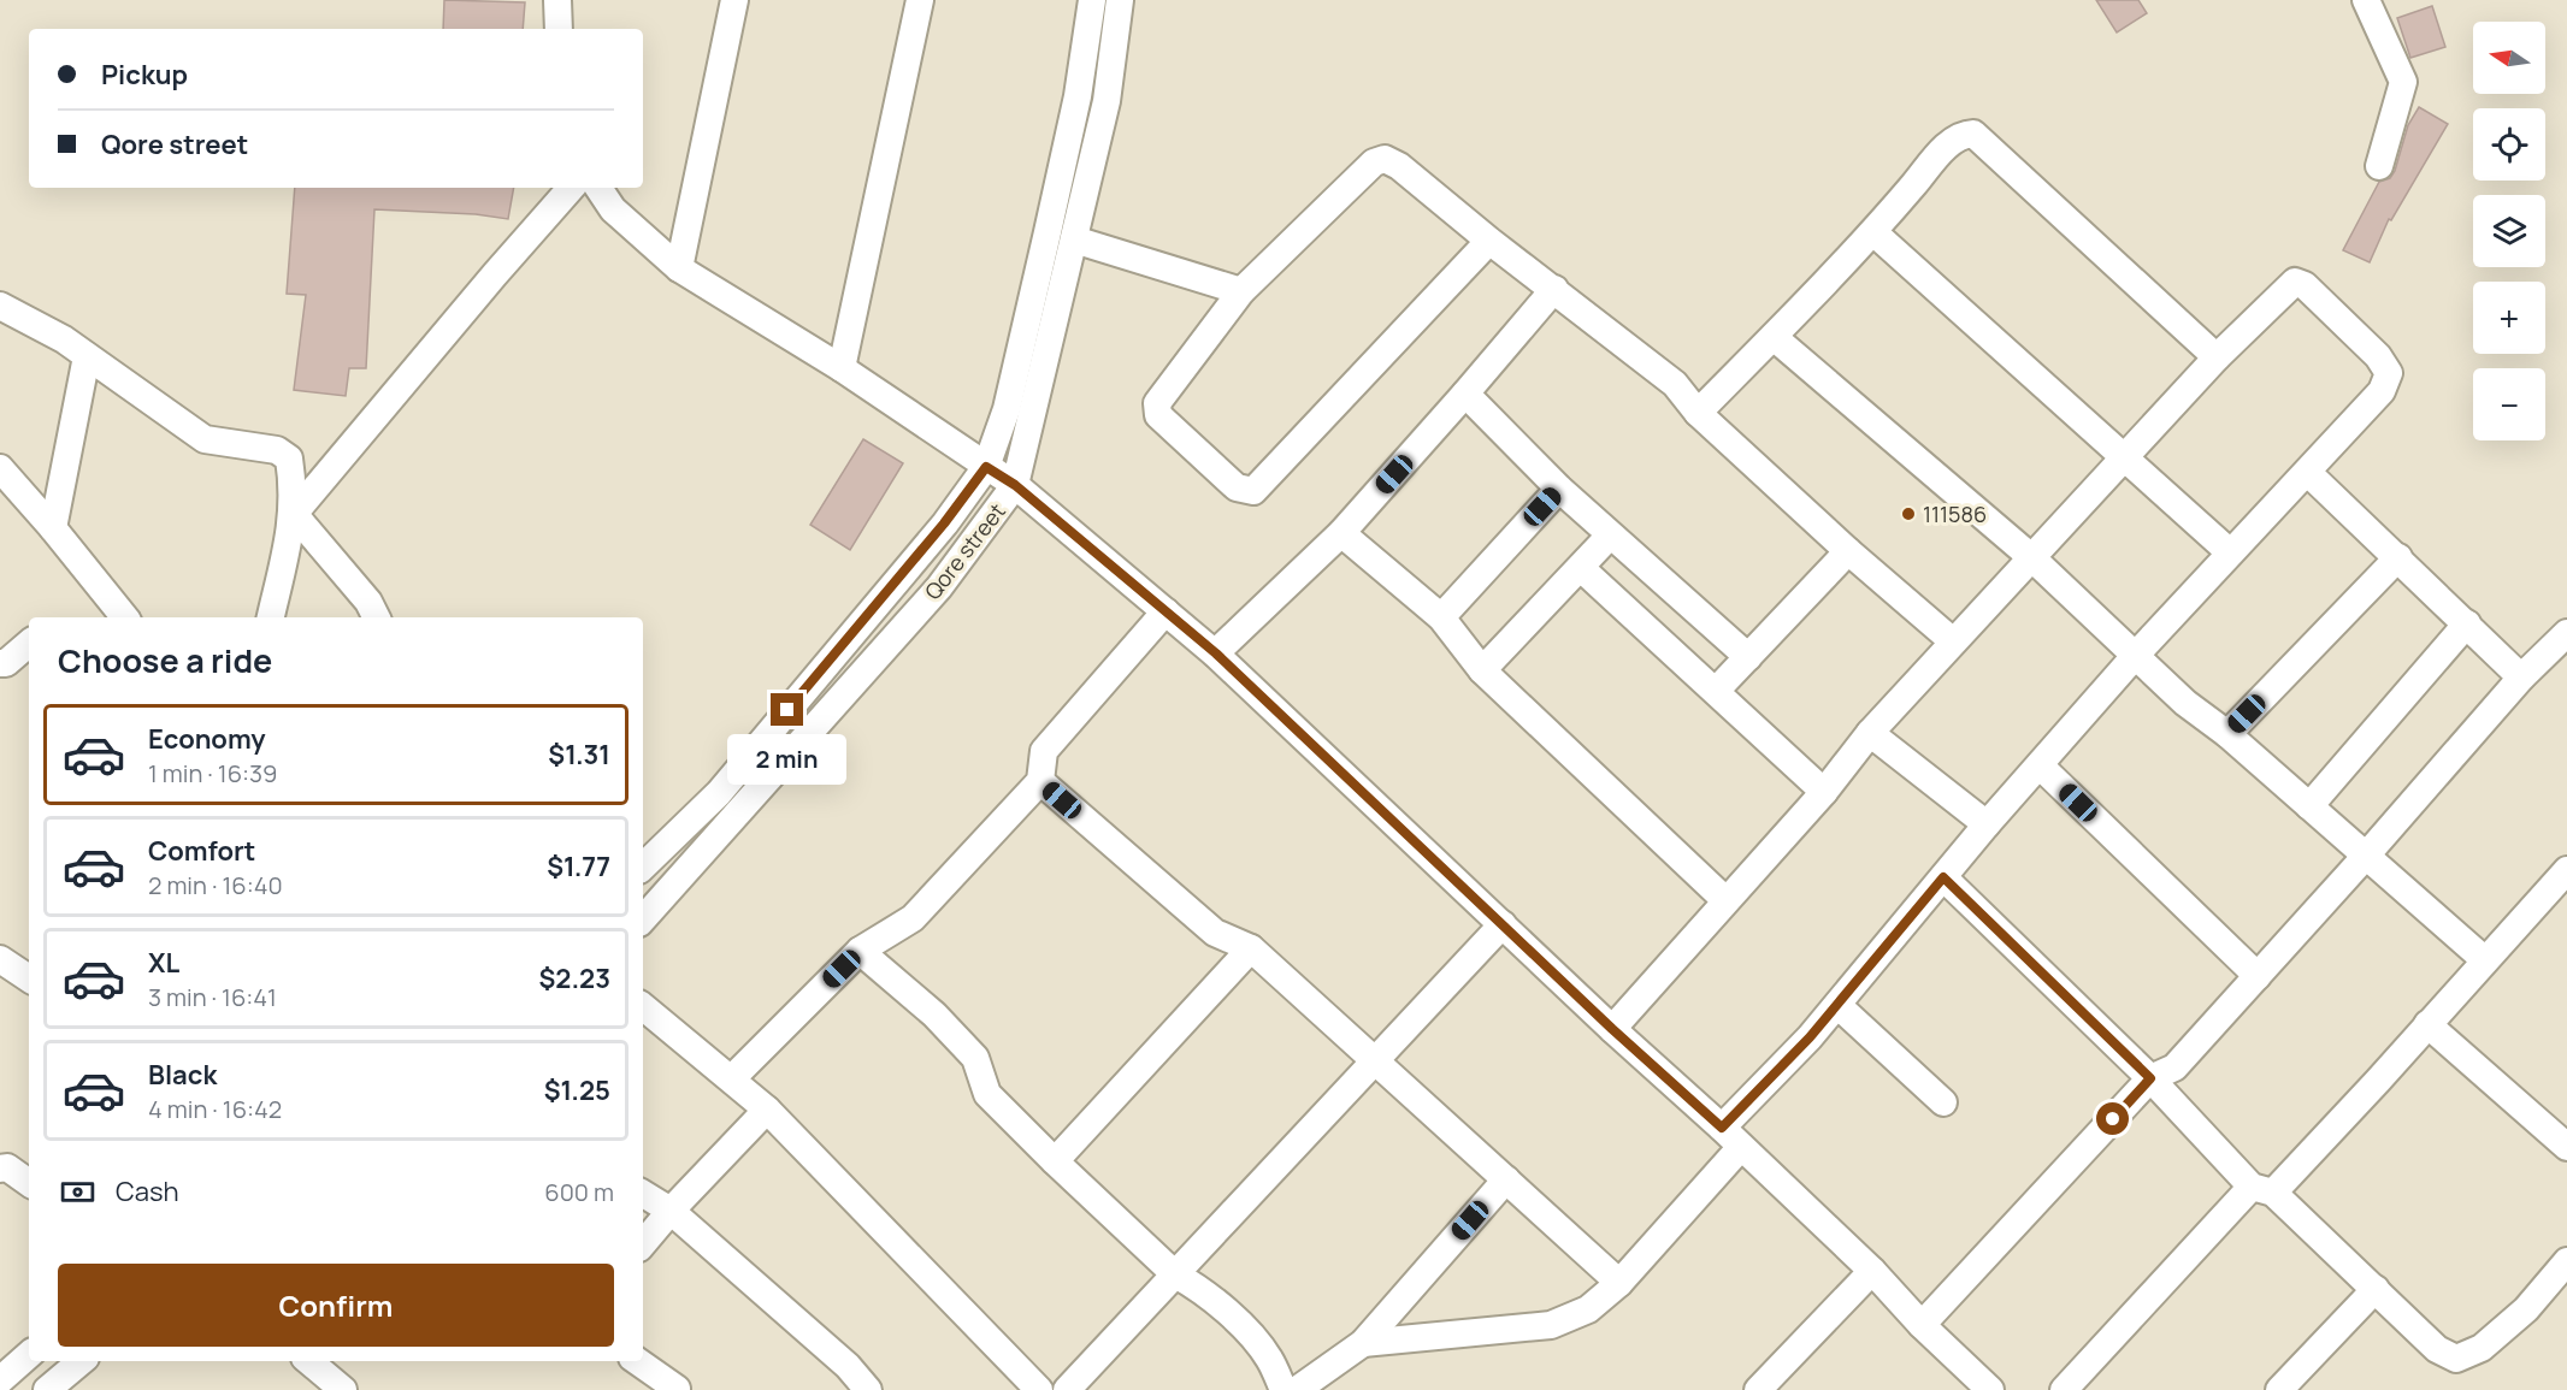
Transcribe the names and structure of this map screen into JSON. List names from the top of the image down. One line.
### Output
{"streets":{"street":["Qore street"]},"places":["111586"],"north":"left","page":{"map_buttons":["+","−"],"banner":["Pickup","Qore street"],"heading":"Choose a ride","list":[{"name":"Economy","note":"1 min · 16:39","value":"$1.31"},{"name":"Comfort","note":"2 min · 16:40","value":"$1.77"},{"name":"XL","note":"3 min · 16:41","value":"$2.23"},{"name":"Black","note":"4 min · 16:42","value":"$1.25"}],"bubble":"2 min","pay":["Cash","600 m"],"buttons":"Confirm"}}
